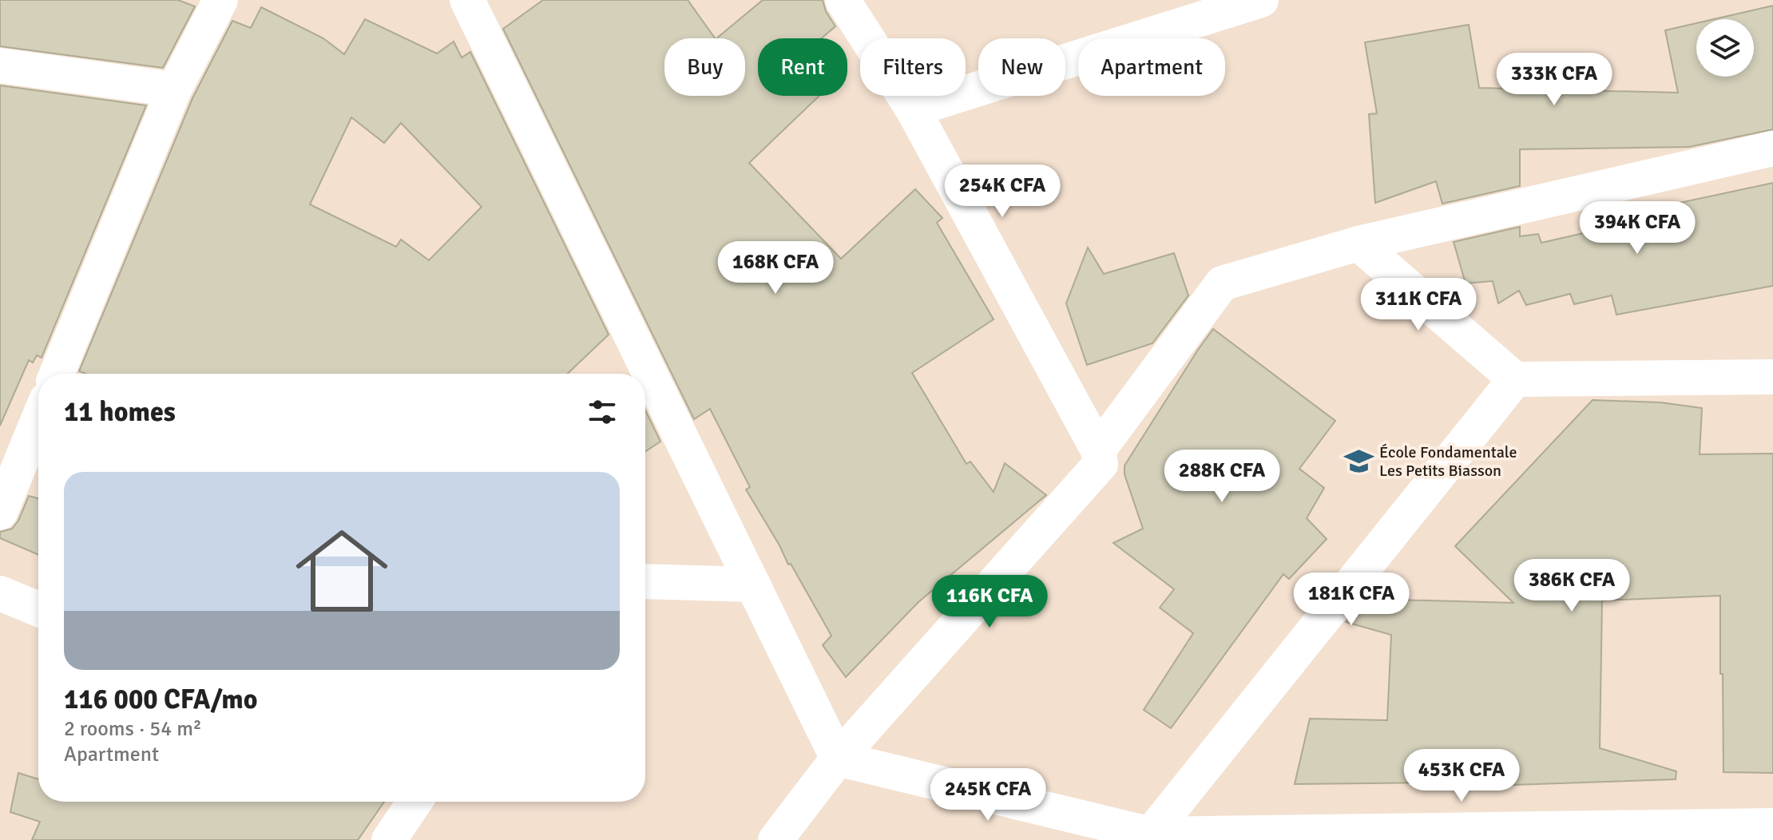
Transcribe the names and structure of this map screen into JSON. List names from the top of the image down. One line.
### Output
{"places":{"school or university":["École Fondamentale Les Petits Biasson"]},"page":{"chip":["Buy","Rent","Filters","New","Apartment"],"price":["333K CFA","254K CFA","394K CFA","168K CFA","311K CFA","288K CFA","386K CFA","181K CFA","116K CFA","453K CFA","245K CFA"],"heading":"11 homes","list":[{"name":"116 000 CFA/mo","note":"2 rooms · 54 m² · Apartment"}]}}
